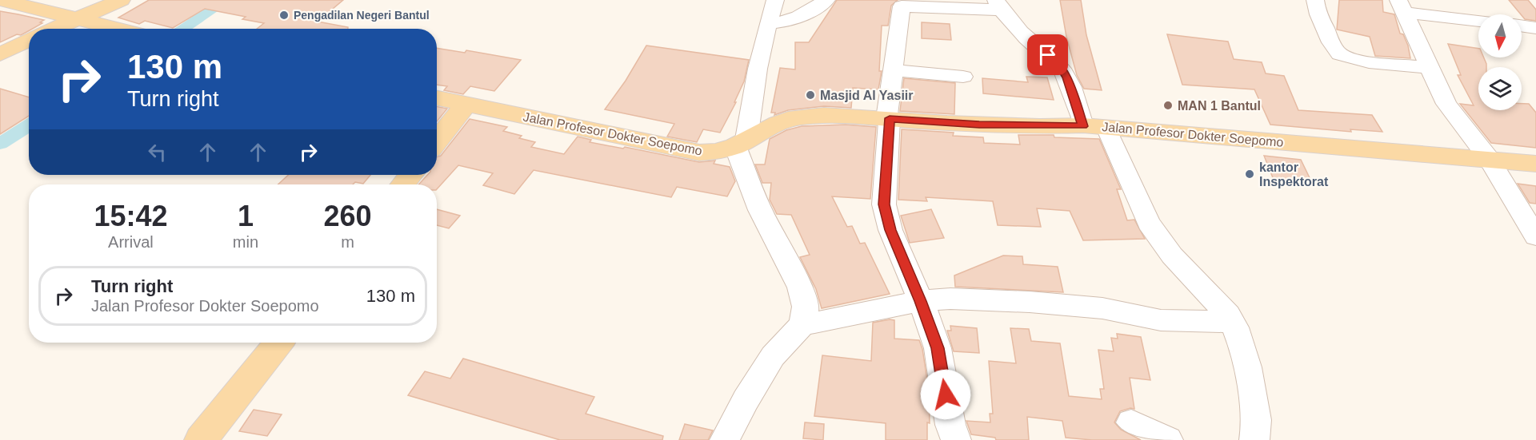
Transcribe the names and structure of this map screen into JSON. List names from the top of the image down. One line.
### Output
{"streets":{"main road":["Jalan Profesor Dokter Soepomo"]},"places":["Pengadilan Negeri Bantul","Masjid Al Yasiir","MAN 1 Bantul","kantor Inspektorat"],"north":"bottom","page":{"turn":["130 m","Turn right"],"eta":["15:42","Arrival","1","min","260","m"],"list":[{"name":"Turn right","note":"Jalan Profesor Dokter Soepomo","value":"130 m"}]}}
